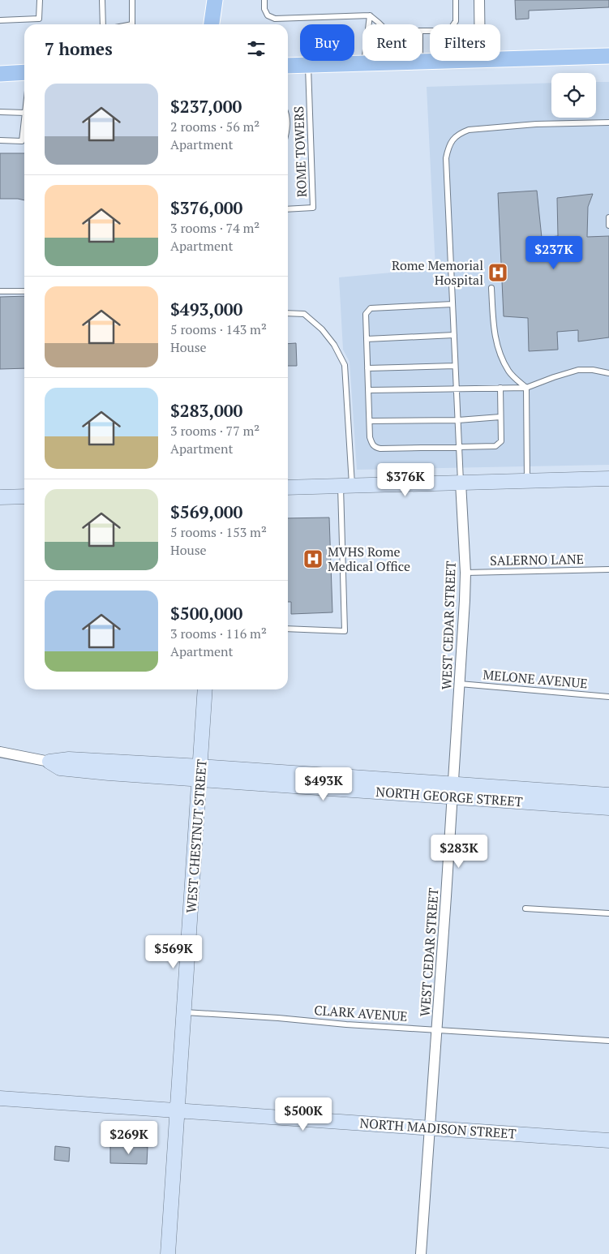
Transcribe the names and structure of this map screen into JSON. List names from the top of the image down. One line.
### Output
{"streets":{"street":["WEST CEDAR STREET","NORTH GEORGE STREET","WEST CHESTNUT STREET","NORTH MADISON STREET"],"lane":["ROME TOWERS","SALERNO LANE","MELONE AVENUE","CLARK AVENUE"]},"crossings":[["SALERNO LANE","WEST CEDAR STREET"],["WEST CEDAR STREET","MELONE AVENUE"],["WEST CEDAR STREET","NORTH GEORGE STREET"],["WEST CEDAR STREET","CLARK AVENUE"],["WEST CEDAR STREET","NORTH MADISON STREET"],["NORTH GEORGE STREET","WEST CHESTNUT STREET"],["WEST CHESTNUT STREET","CLARK AVENUE"],["WEST CHESTNUT STREET","NORTH MADISON STREET"]],"places":{"hospital":["Rome Memorial Hospital","MVHS Rome Medical Office"]},"page":{"chip":["Buy","Rent","Filters"],"heading":"7 homes","list":[{"name":"$237,000","note":"2 rooms · 56 m² · Apartment"},{"name":"$376,000","note":"3 rooms · 74 m² · Apartment"},{"name":"$493,000","note":"5 rooms · 143 m² · House"},{"name":"$283,000","note":"3 rooms · 77 m² · Apartment"},{"name":"$569,000","note":"5 rooms · 153 m² · House"},{"name":"$500,000","note":"3 rooms · 116 m² · Apartment"}],"price":["$237K","$376K","$493K","$283K","$569K","$500K","$269K"]}}
